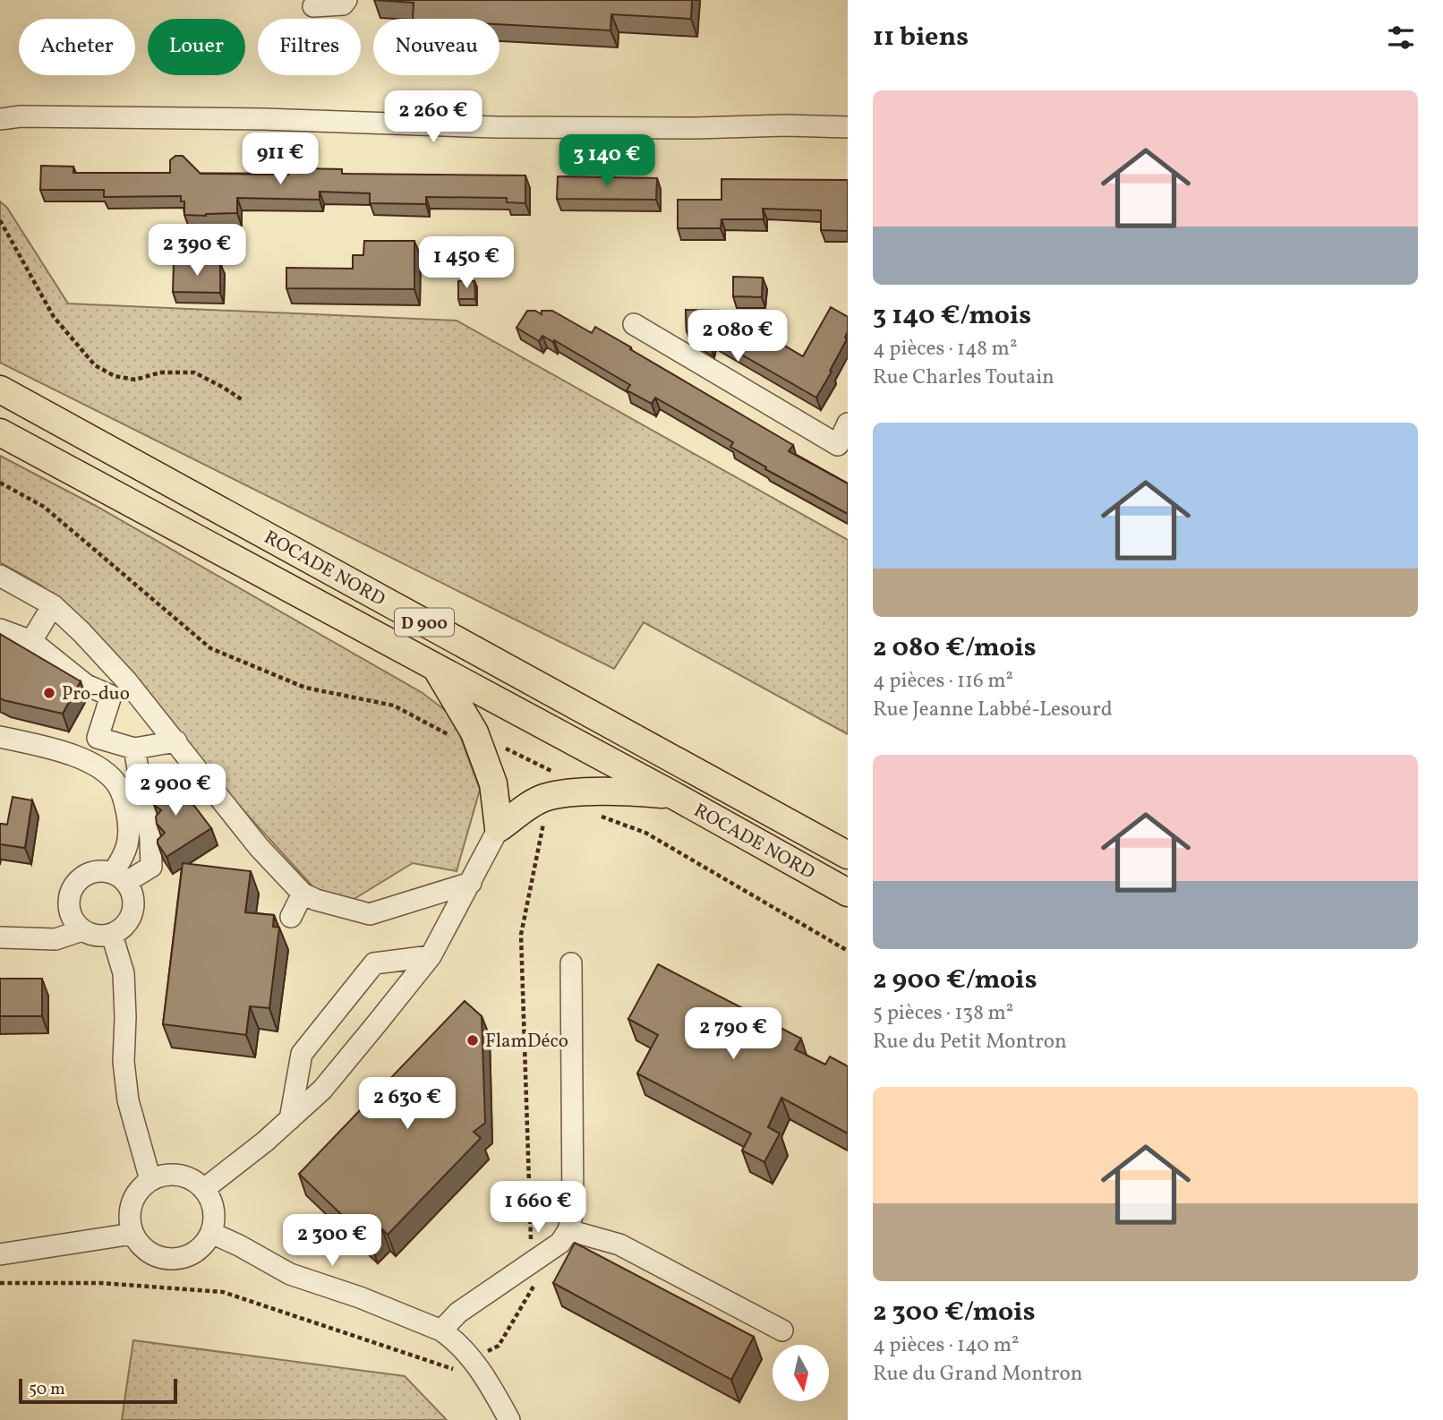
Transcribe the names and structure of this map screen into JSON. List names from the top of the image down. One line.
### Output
{"streets":{"main road":["ROCADE NORD","D 900"]},"places":["Pro-duo","FlamDéco"],"scale_bar":"50 m","north":"bottom","page":{"heading":"11 biens","chip":["Acheter","Louer","Filtres","Nouveau"],"list":[{"name":"3 140 €/mois","note":"4 pièces · 148 m² · Rue Charles Toutain"},{"name":"2 080 €/mois","note":"4 pièces · 116 m² · Rue Jeanne Labbé-Lesourd"},{"name":"2 900 €/mois","note":"5 pièces · 138 m² · Rue du Petit Montron"},{"name":"2 300 €/mois","note":"4 pièces · 140 m² · Rue du Grand Montron"}],"price":["2 260 €","911 €","3 140 €","2 390 €","1 450 €","2 080 €","2 900 €","2 790 €","2 630 €","1 660 €","2 300 €"],"scale":"50 m"}}
